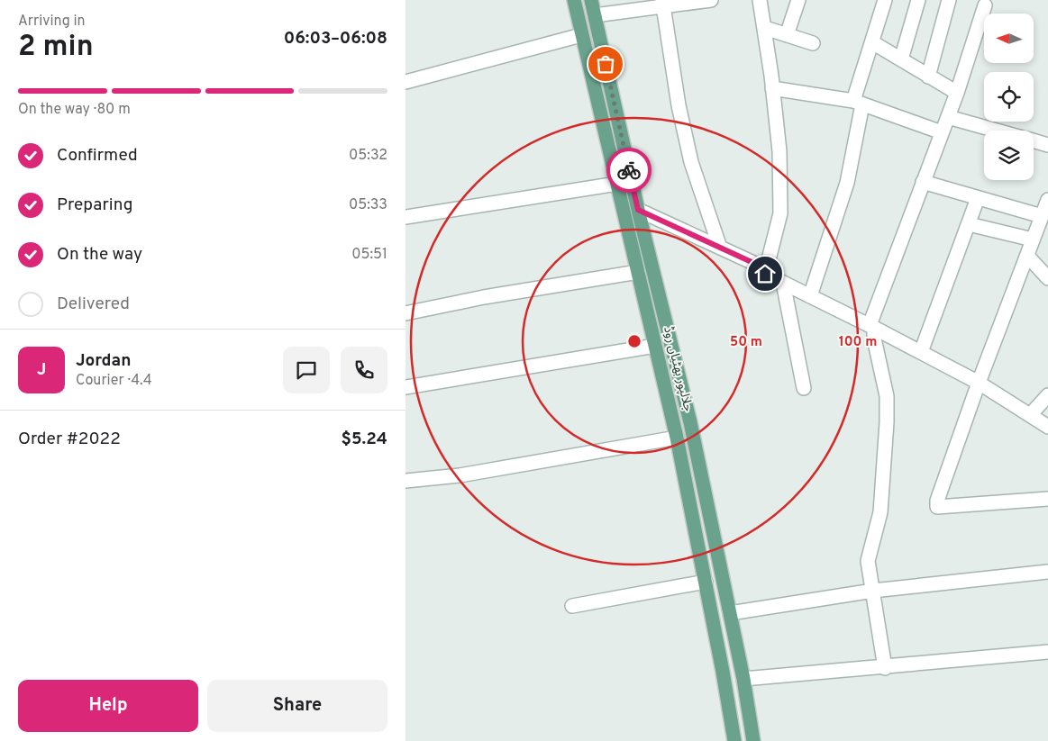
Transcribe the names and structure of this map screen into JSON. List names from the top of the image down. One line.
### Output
{"streets":{"main road":["جلالپور بھٹیاں روڈ"]},"north":"left","page":{"heading":["2 min","Arriving in","06:03–06:08"],"panel":["Jordan","Courier · 4.4","Order #2022","$5.24"],"bar":"On the way · 80 m","list":[["Confirmed","05:32"],["Preparing","05:33"],["On the way","05:51"],"Delivered"],"round":"J","buttons":["Help","Share"]},"rings":["50 m","100 m"]}
